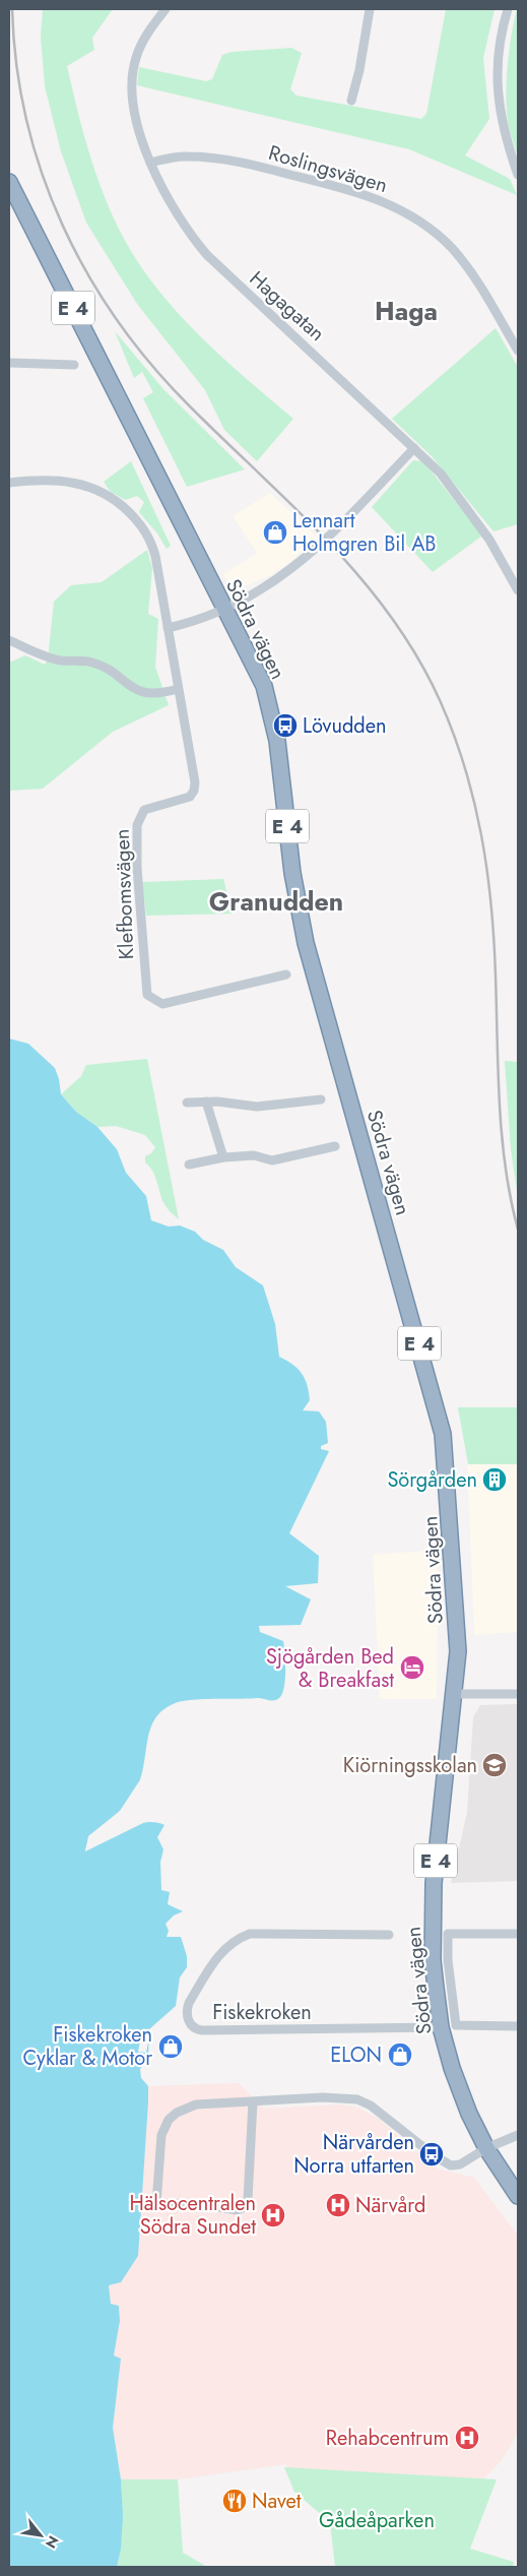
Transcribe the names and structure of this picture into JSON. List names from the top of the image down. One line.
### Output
{"streets":{"highway":["E 4","Södra vägen"],"street":["Roslingsvägen","Hagagatan","Klefbomsvägen","Fiskekroken"]},"crossings":[["Roslingsvägen","Hagagatan"],["Södra vägen","Fiskekroken"]],"districts":["Haga","Granudden"],"parks":["Gådeåparken"],"places":{"shop":["Lennart Holmgren Bil AB","Fiskekroken Cyklar & Motor","ELON"],"bus stop":["Lövudden","Närvården Norra utfarten"],"building":["Sörgården"],"hotel":["Sjögården Bed & Breakfast"],"school or university":["Kiörningsskolan"],"hospital":["Närvård","Hälsocentralen Södra Sundet","Rehabcentrum"],"restaurant":["Navet"]},"north":"bottom right"}
